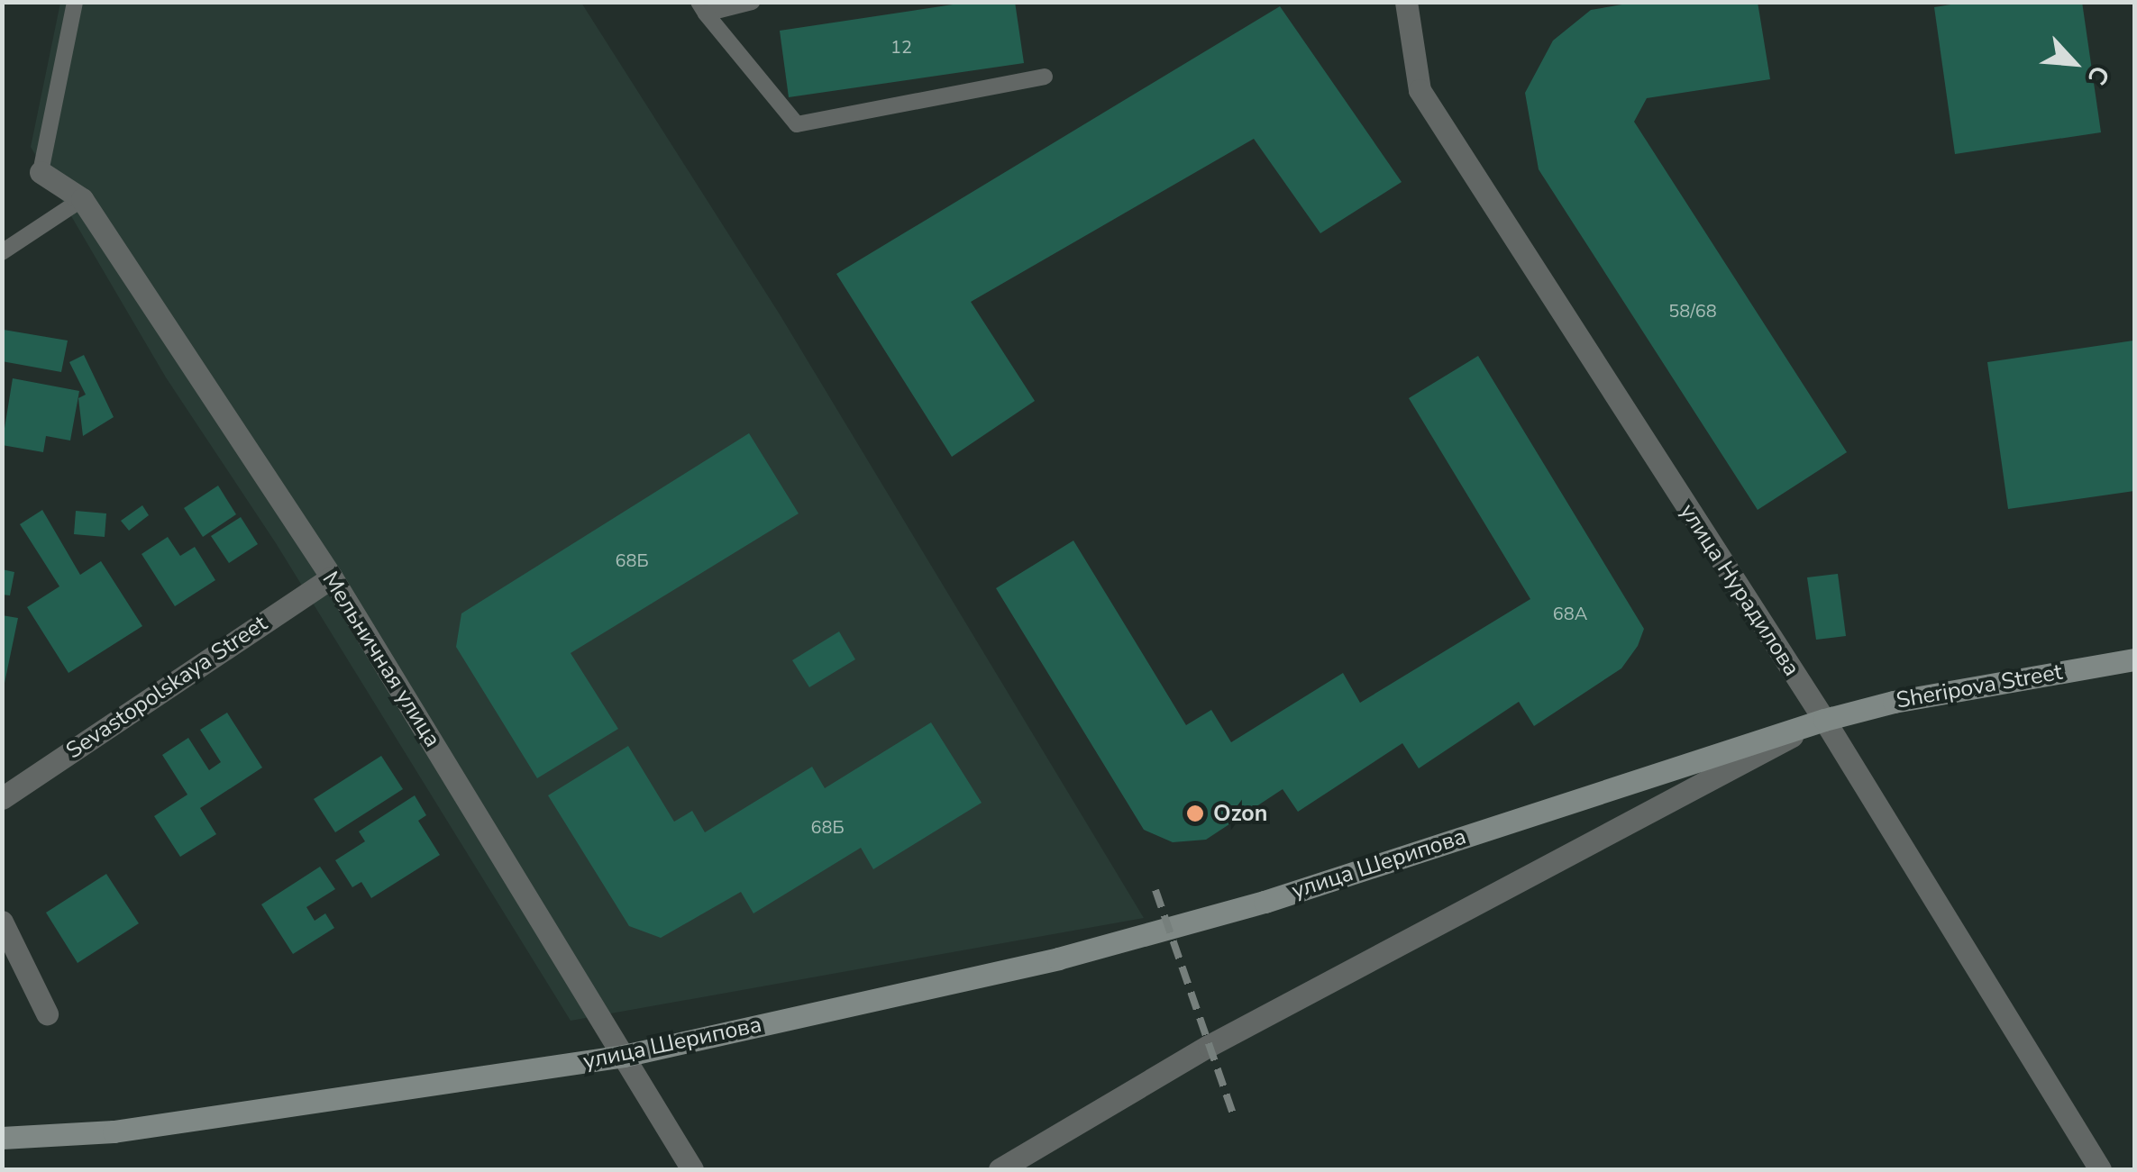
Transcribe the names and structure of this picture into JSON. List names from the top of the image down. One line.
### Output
{"streets":{"main road":["Sheripova Street","улица Шерипова"],"street":["улица Нурадилова","Мельничная улица","Sevastopolskaya Street"]},"crossings":[["улица Нурадилова","Sheripova Street"],["улица Нурадилова","улица Шерипова"],["Мельничная улица","Sevastopolskaya Street"],["Мельничная улица","улица Шерипова"],["Sheripova Street","улица Шерипова"]],"places":["Ozon"],"house_numbers":["12","58/68","68Б","68А","68Б"],"north":"bottom right"}
